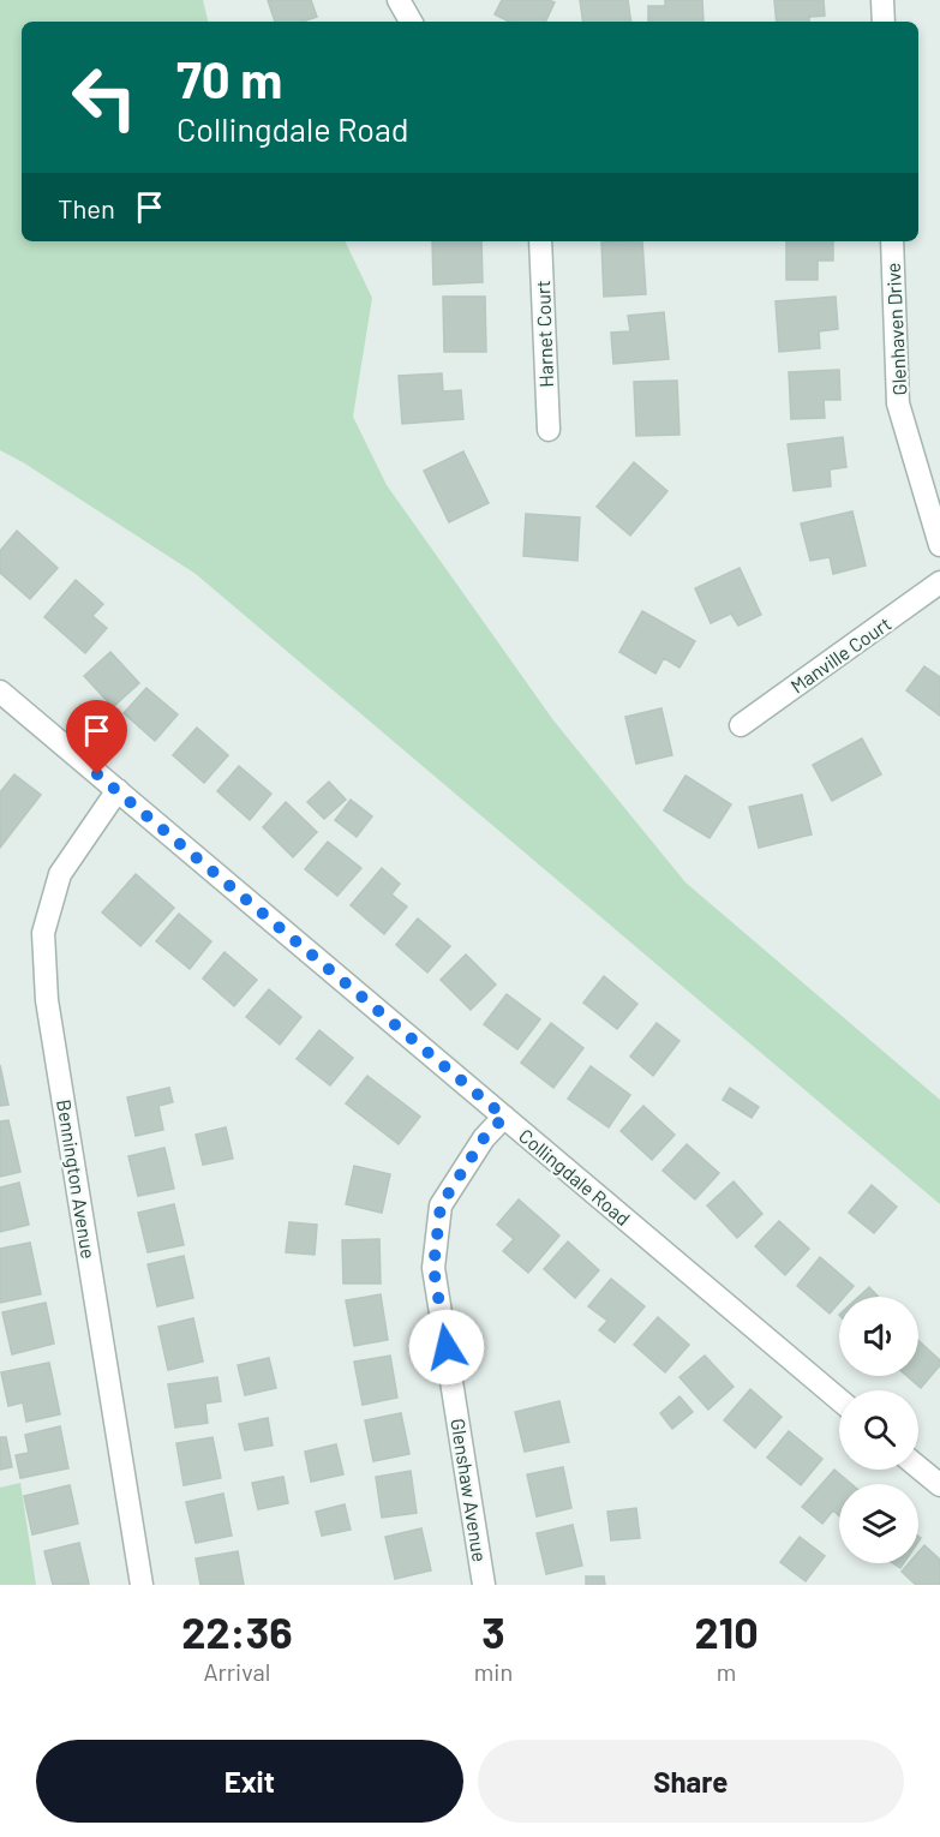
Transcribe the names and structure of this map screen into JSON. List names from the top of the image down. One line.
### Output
{"streets":{"street":["Glenhaven Drive","Harnet Court","Manville Court","Collingdale Road","Bennington Avenue","Glenshaw Avenue"]},"crossings":[["Collingdale Road","Bennington Avenue"],["Collingdale Road","Glenshaw Avenue"]],"page":{"turn":["70 m","Collingdale Road"],"then":"Then","eta":["22:36","Arrival","3","min","210","m"],"buttons":["Exit","Share"]}}
